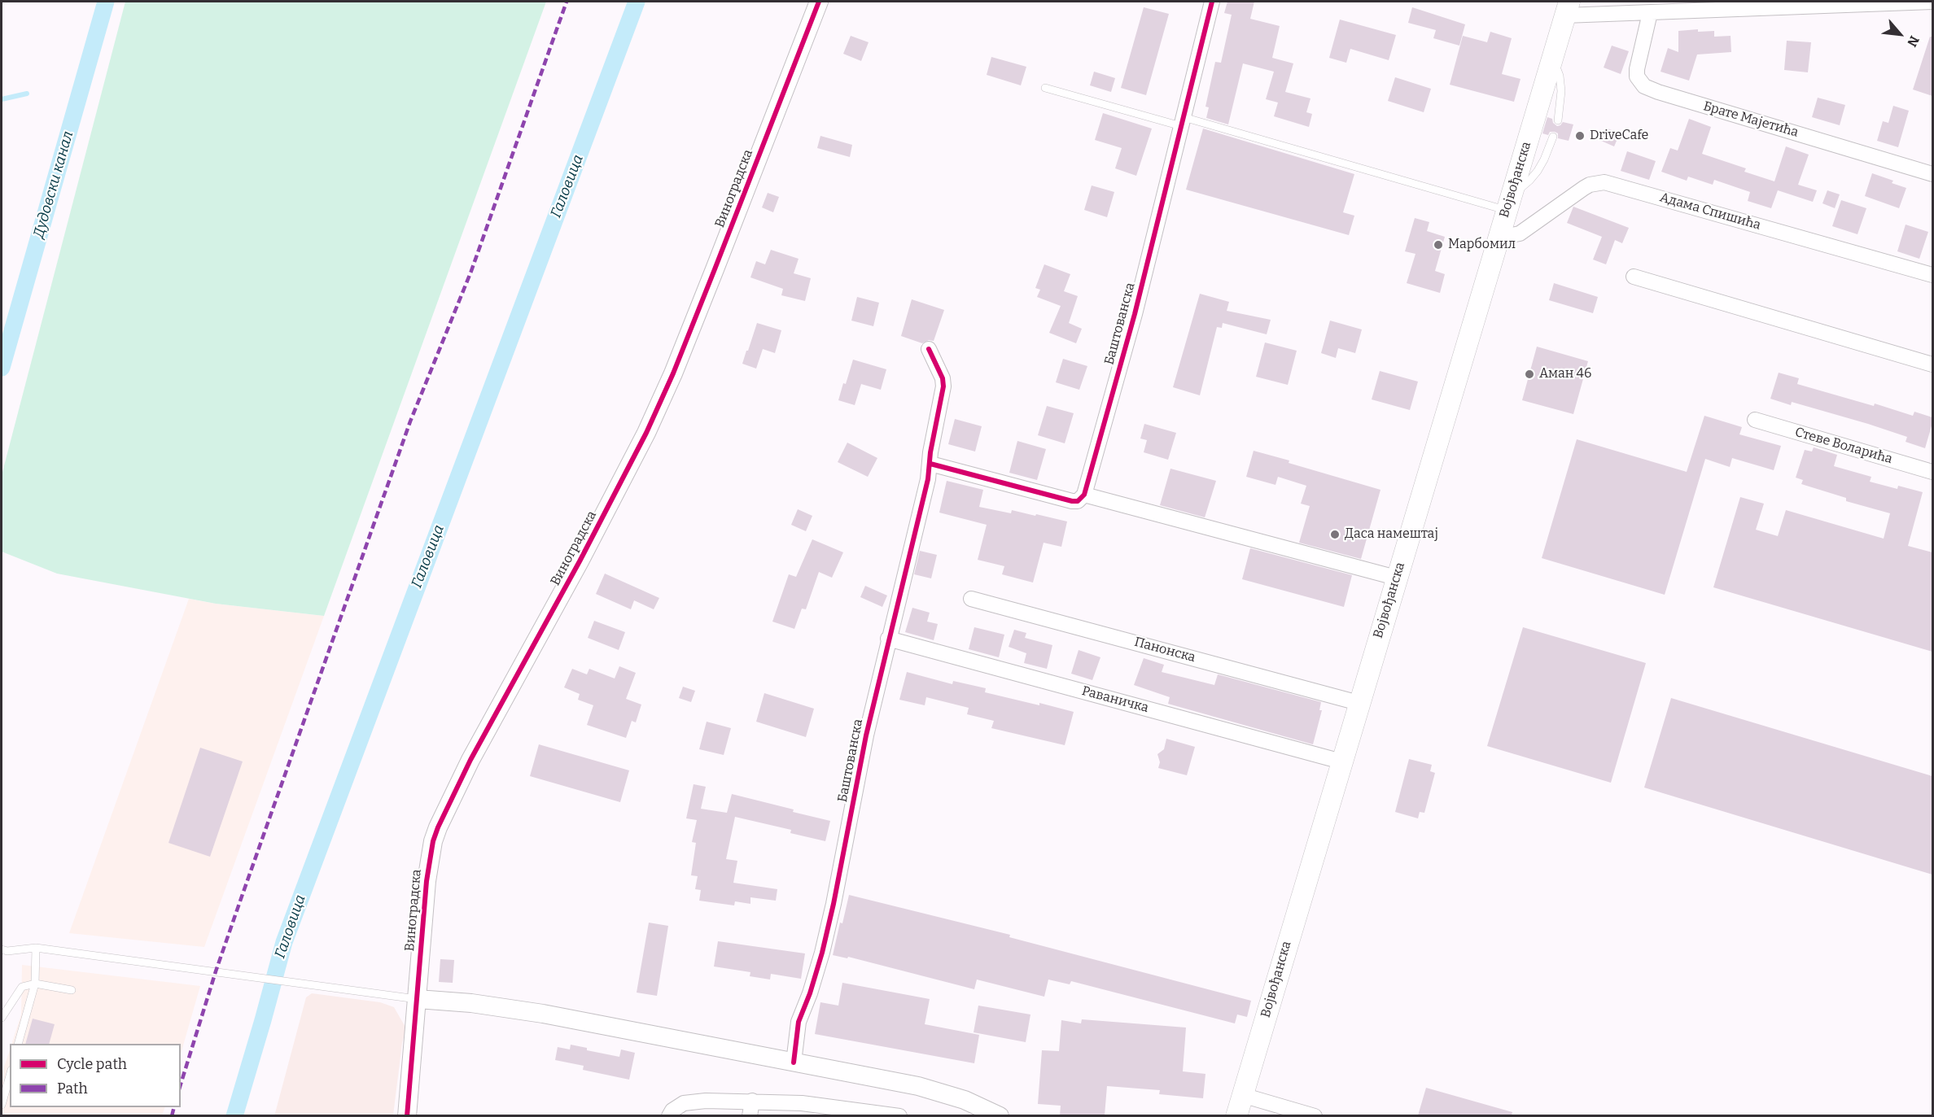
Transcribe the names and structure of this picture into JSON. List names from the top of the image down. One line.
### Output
{"streets":{"main road":["Војвођанска"],"street":["Брате Мајетића","Виноградска","Адама Спишића","Баштованска","Стеве Воларића","Панонска","Раваничка"]},"crossings":[["Војвођанска","Адама Спишића"],["Војвођанска","Панонска"],["Војвођанска","Раваничка"],["Баштованска","Раваничка"]],"water":["Дудовски канал","Галовица"],"places":["DriveCafe","Марбомил","Аман 46","Даса намештај"],"legend":["Cycle path","Path"],"north":"bottom right"}
